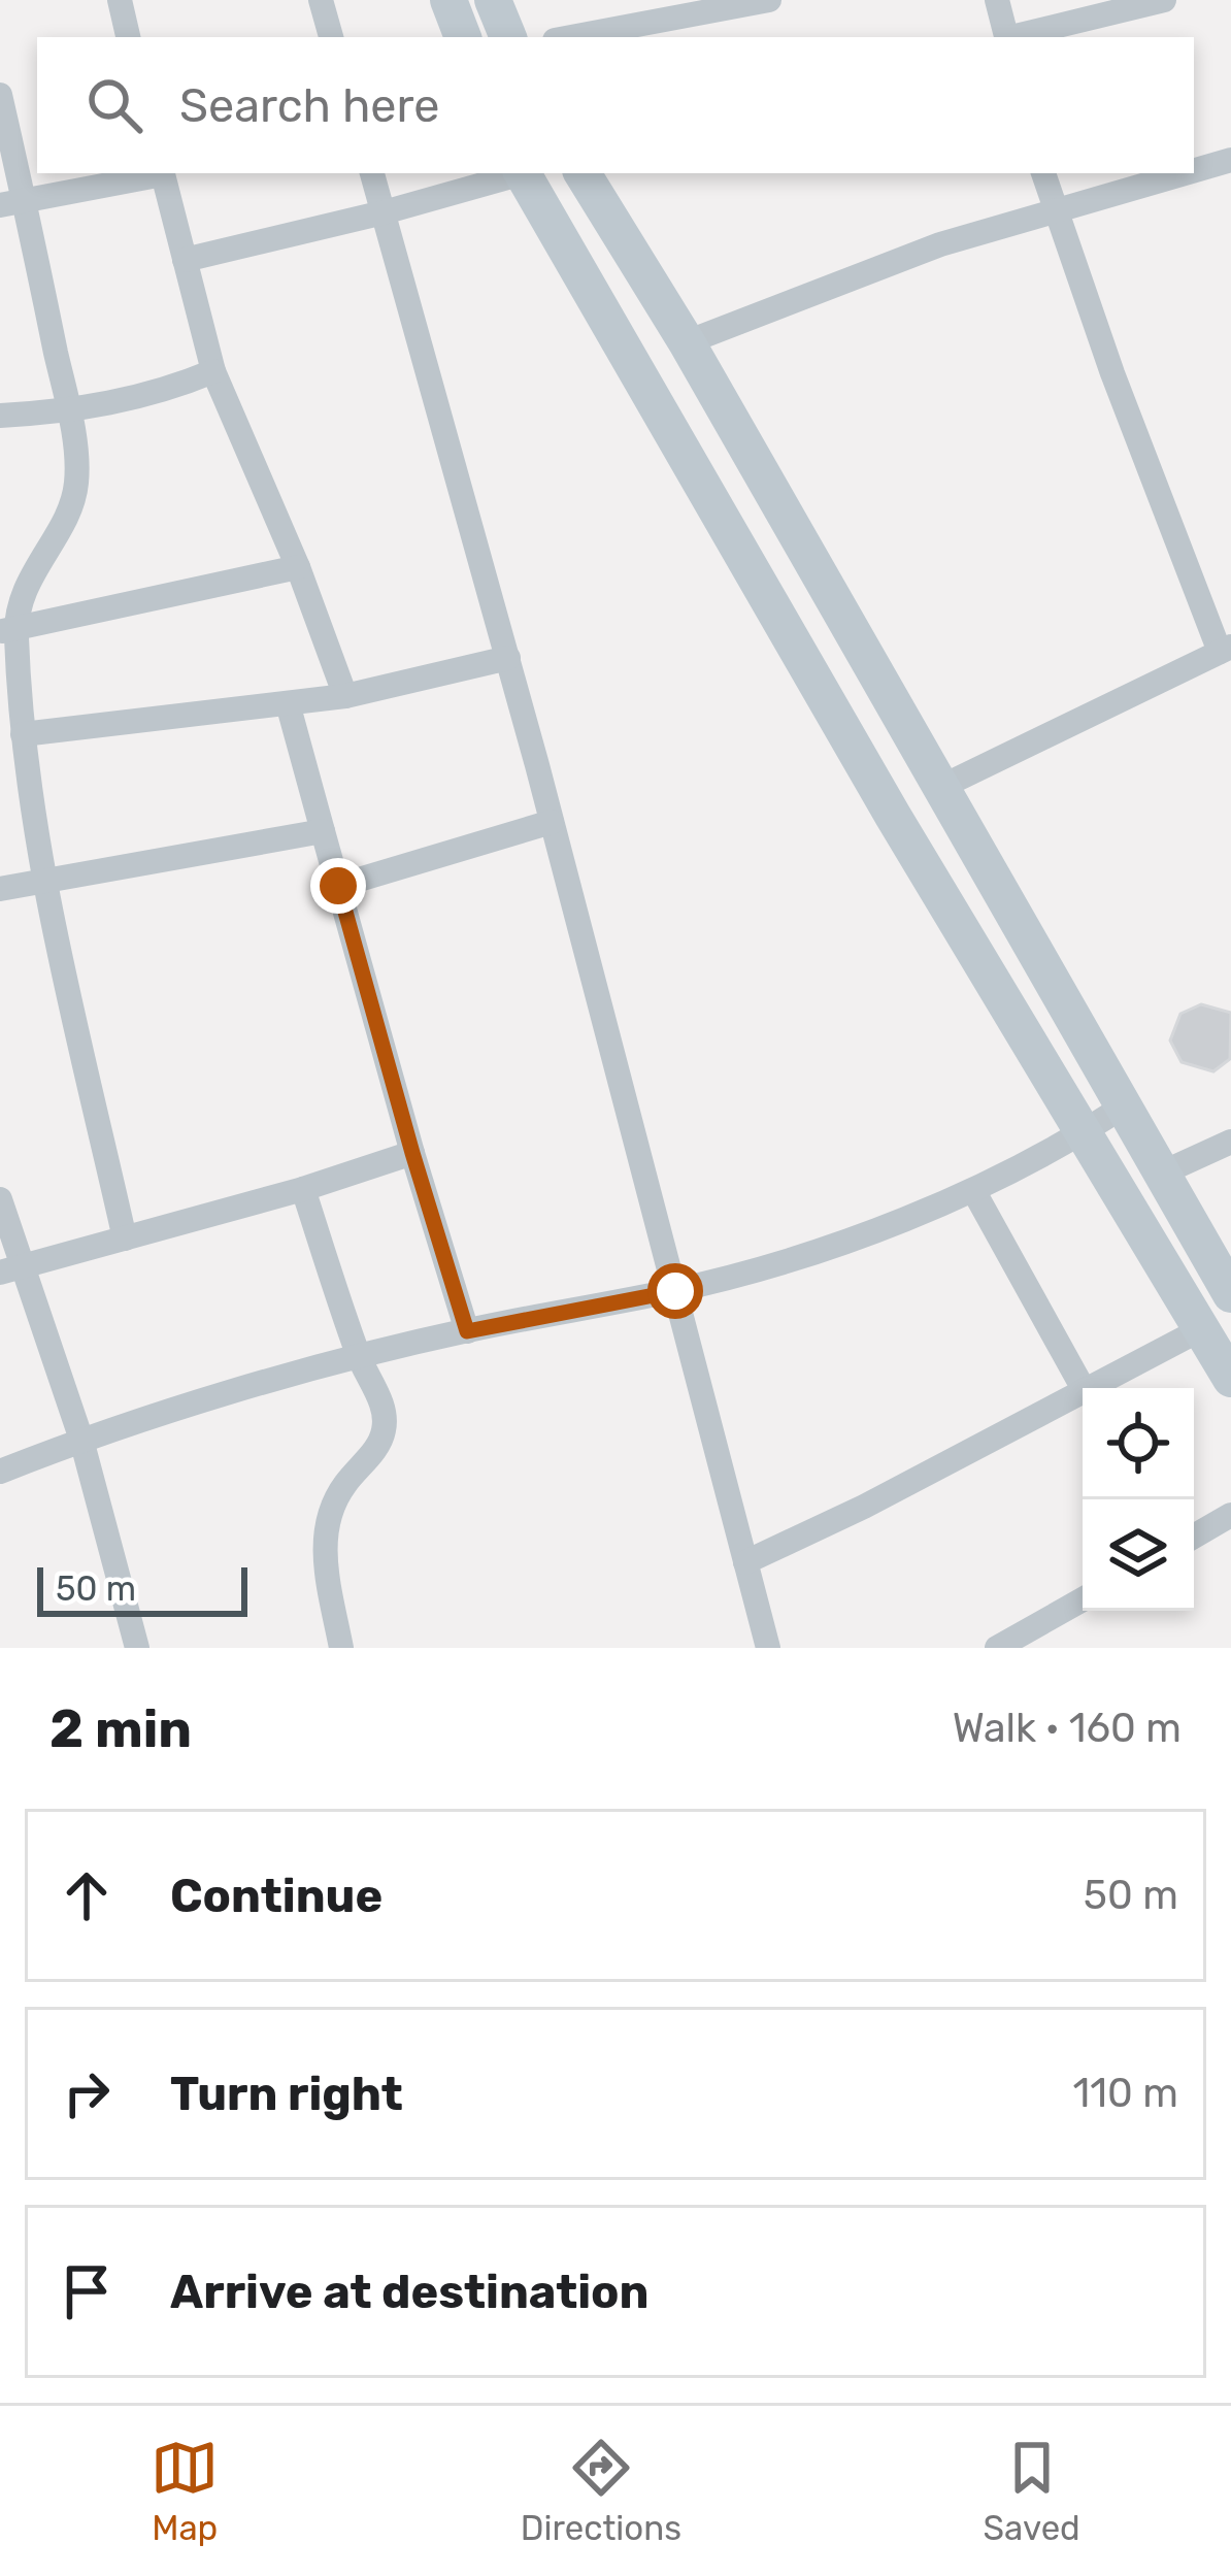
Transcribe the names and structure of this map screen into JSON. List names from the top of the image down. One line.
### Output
{"scale_bar":"50 m","page":{"search":"Search here","scale":"50 m","heading":["2 min","Walk · 160 m"],"list":[["Continue","50 m"],["Turn right","110 m"],"Arrive at destination"],"nav":["Map","Directions","Saved"]}}
